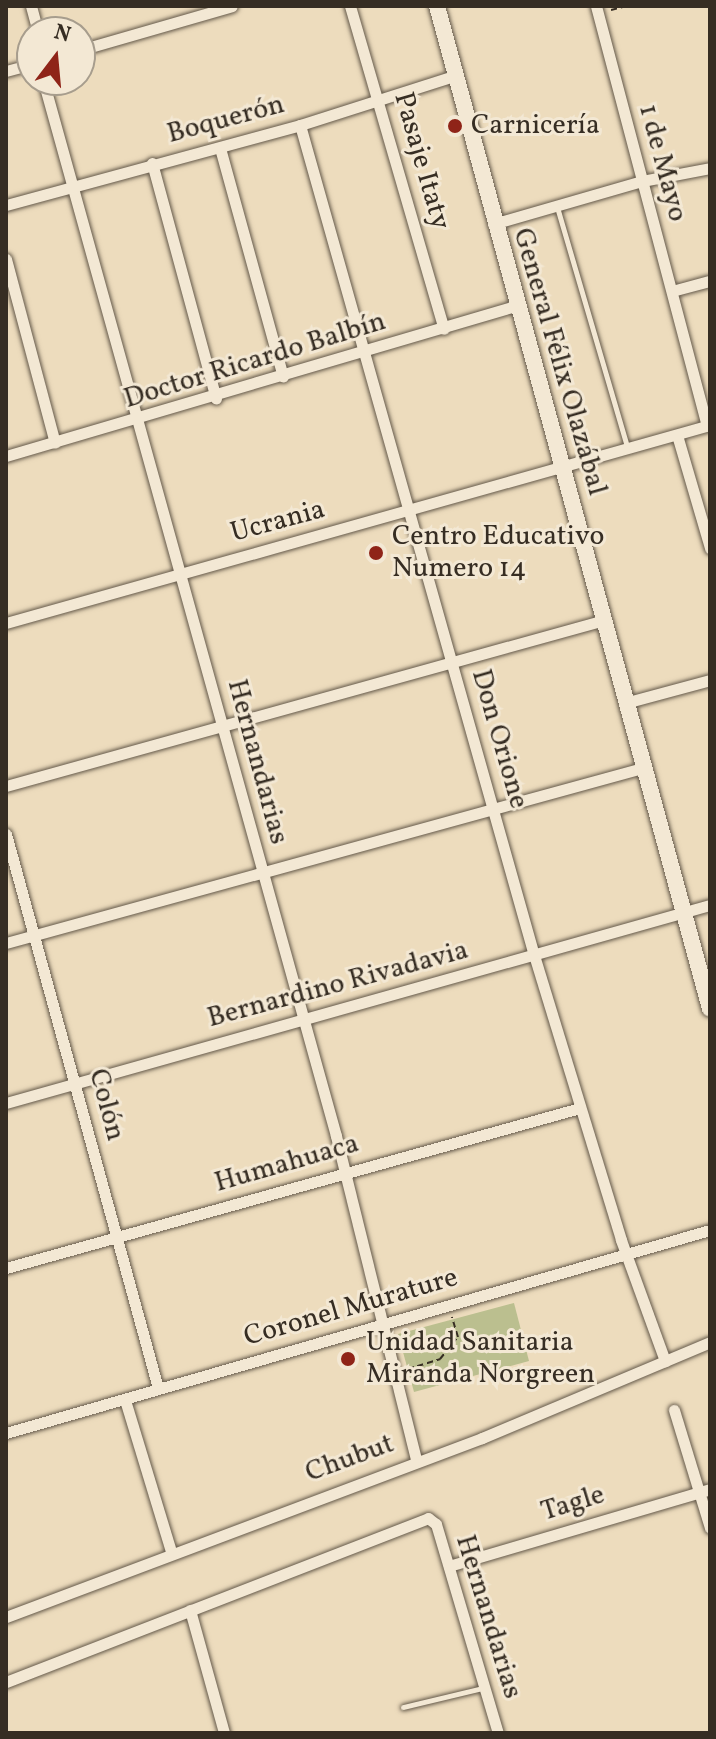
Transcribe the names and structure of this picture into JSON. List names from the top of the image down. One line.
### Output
{"streets":{"street":["Boquerón","Pasaje Itaty","1 de Mayo","Doctor Ricardo Balbín","General Félix Olazábal","Ucrania","Don Orione","Hernandarias","Bernardino Rivadavia","Colón","Humahuaca","Coronel Murature","Chubut","Tagle"]},"crossings":[["Boquerón","Pasaje Itaty"],["Boquerón","General Félix Olazábal"],["Boquerón","Don Orione"],["Boquerón","Hernandarias"],["Pasaje Itaty","Doctor Ricardo Balbín"],["1 de Mayo","Ucrania"],["Doctor Ricardo Balbín","General Félix Olazábal"],["Doctor Ricardo Balbín","Don Orione"],["Doctor Ricardo Balbín","Hernandarias"],["General Félix Olazábal","Ucrania"],["General Félix Olazábal","Bernardino Rivadavia"],["Ucrania","Don Orione"],["Ucrania","Hernandarias"],["Don Orione","Bernardino Rivadavia"],["Don Orione","Humahuaca"],["Don Orione","Coronel Murature"],["Don Orione","Chubut"],["Hernandarias","Bernardino Rivadavia"],["Hernandarias","Humahuaca"],["Hernandarias","Coronel Murature"],["Hernandarias","Chubut"],["Hernandarias","Tagle"],["Bernardino Rivadavia","Colón"],["Colón","Humahuaca"],["Colón","Coronel Murature"]],"places":["Carnicería","Centro Educativo Numero 14","Unidad Sanitaria Miranda Norgreen"],"north":"top"}
